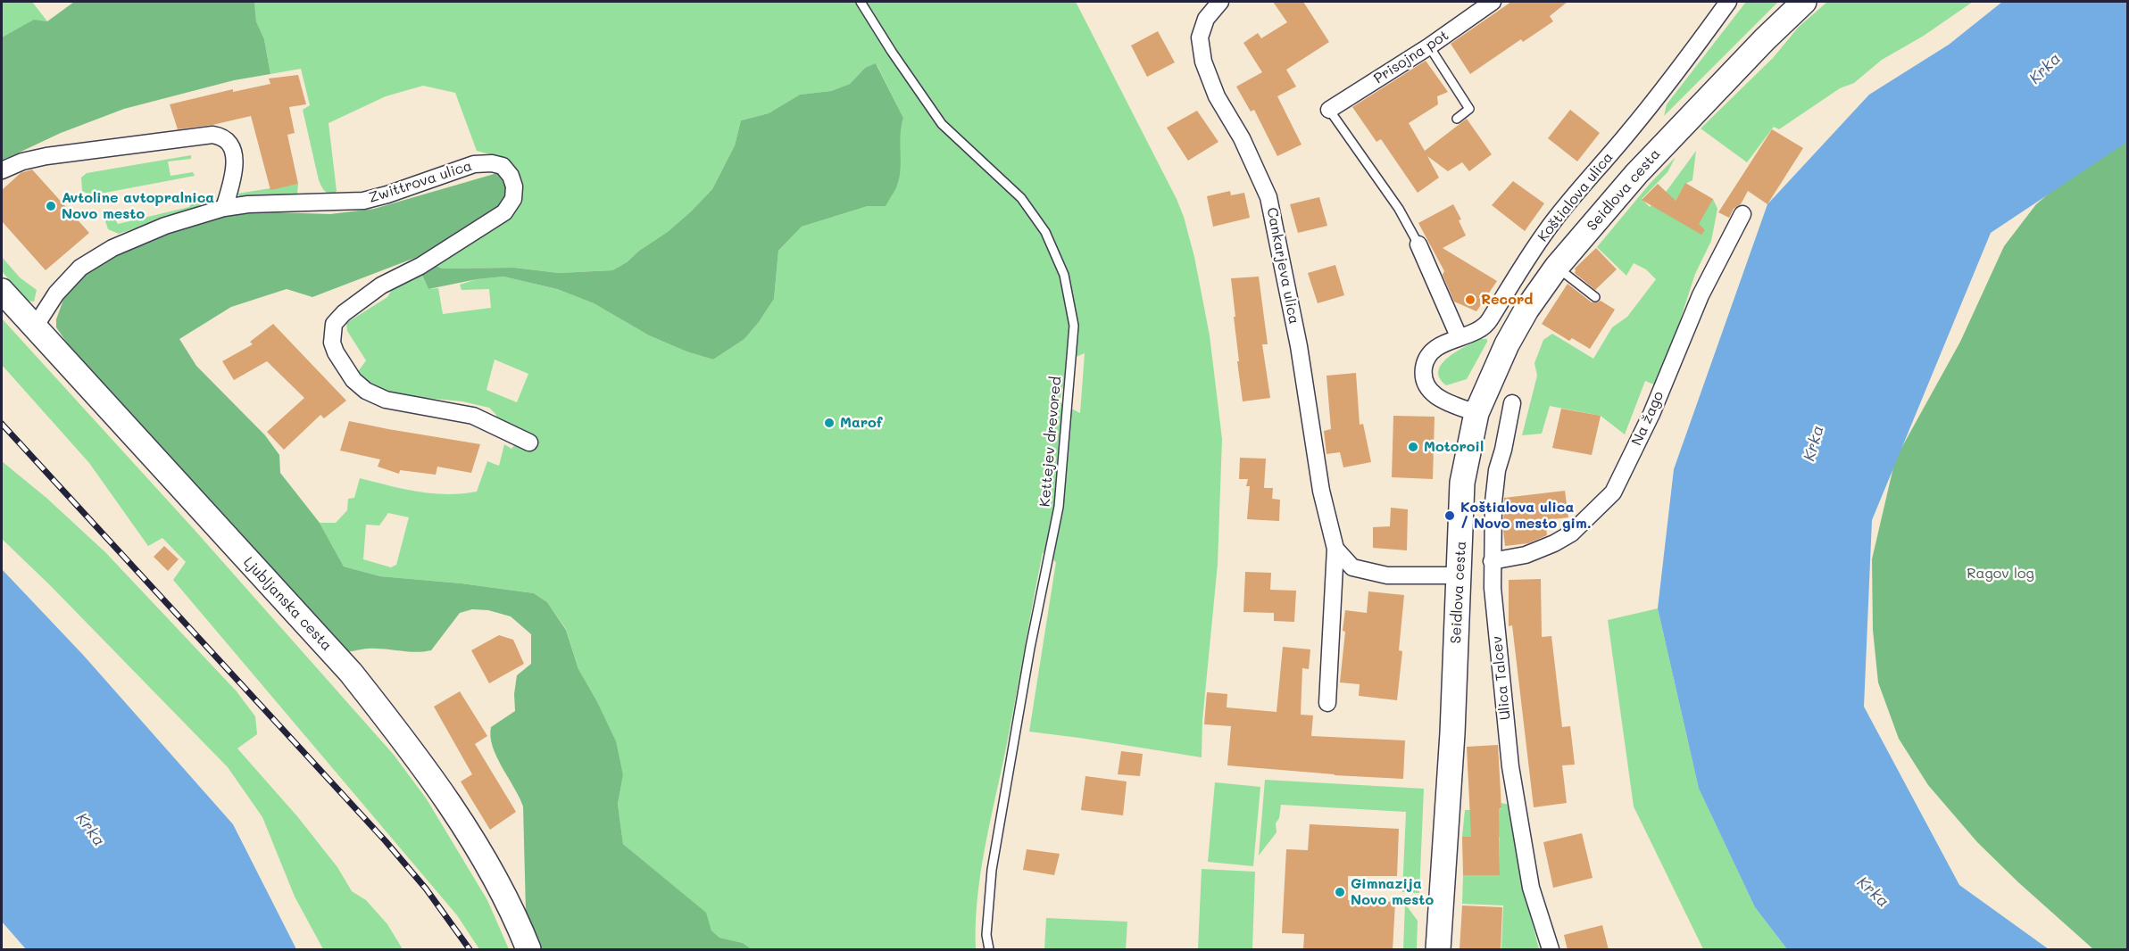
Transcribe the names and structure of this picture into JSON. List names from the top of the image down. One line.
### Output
{"streets":{"street":["Prisojna pot","Zwittrova ulica","Seidlova cesta","Koštialova ulica","Cankarjeva ulica","Na žago","Ljubljanska cesta","Ulica Talcev"],"lane":["Kettejev drevored"]},"crossings":[["Zwittrova ulica","Ljubljanska cesta"],["Seidlova cesta","Koštialova ulica"],["Na žago","Ulica Talcev"]],"water":["Krka"],"parks":["Ragov log"],"places":["Avtoline avtopralnica Novo mesto","Record","Marof","Motoroil","Koštialova ulica / Novo mesto gim.","Gimnazija Novo mesto"]}
